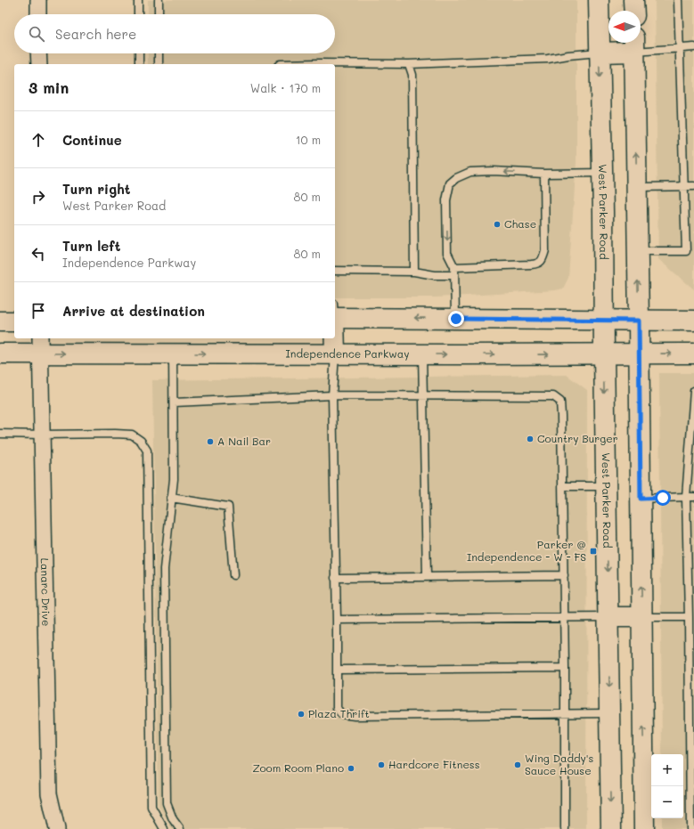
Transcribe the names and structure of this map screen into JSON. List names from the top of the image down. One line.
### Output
{"streets":{"main road":["West Parker Road","Independence Parkway"],"street":["Lanarc Drive"]},"crossings":[["West Parker Road","Independence Parkway"],["Independence Parkway","Lanarc Drive"]],"places":{"other":["Chase","Country Burger","A Nail Bar","Plaza Thrift","Hardcore Fitness","Wing Daddy's Sauce House","Zoom Room Plano"],"transit":["Parker @ Independence - W - FS"]},"north":"left","page":{"search":"Search here","heading":["3 min","Walk · 170 m"],"list":[["Continue","10 m"],["Turn right","West Parker Road","80 m"],["Turn left","Independence Parkway","80 m"],"Arrive at destination"],"map_buttons":["+","−"]}}
